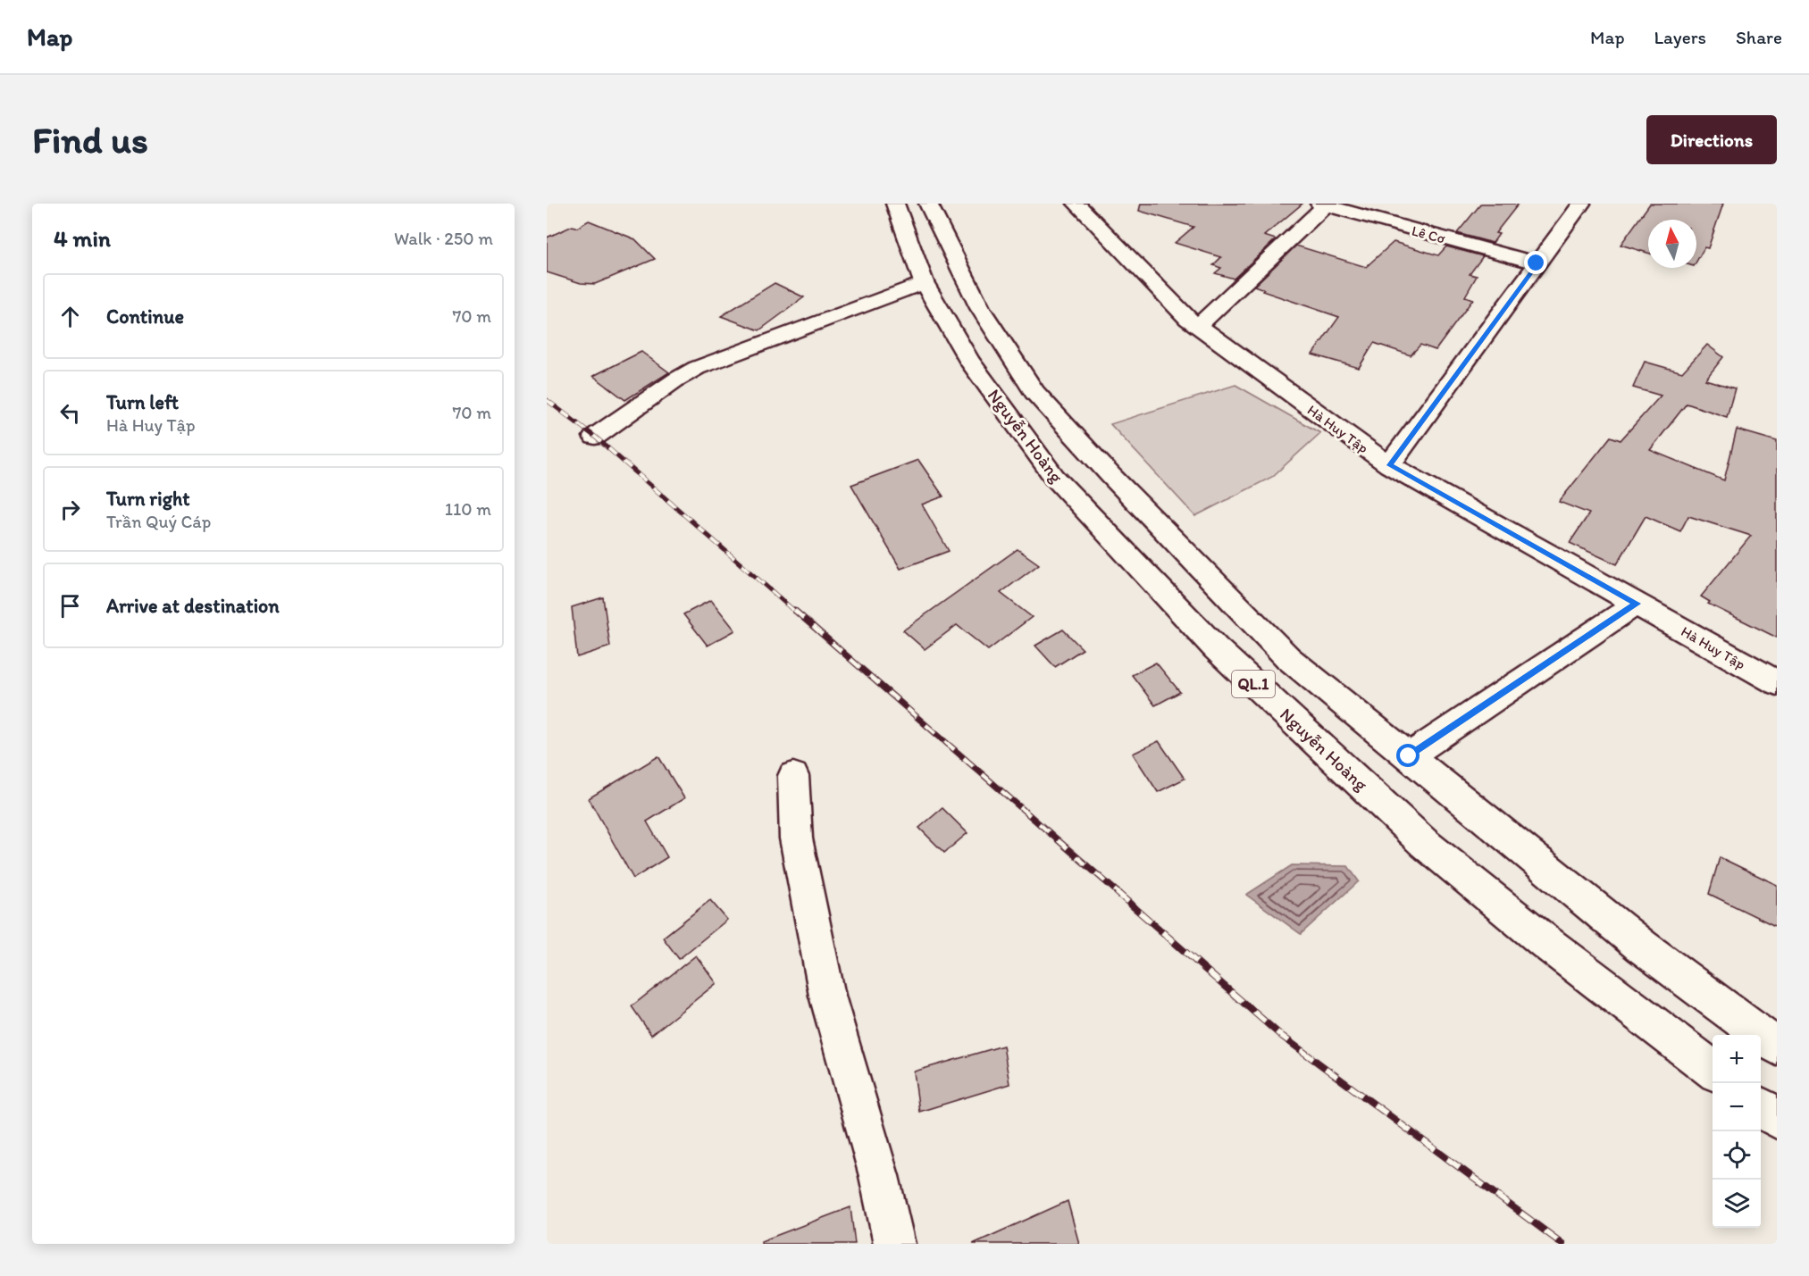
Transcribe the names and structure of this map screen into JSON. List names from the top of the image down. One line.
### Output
{"streets":{"main road":["Lê Cơ","Hà Huy Tập","Nguyễn Hoàng","QL.1"]},"north":"top","page":{"header":"Map","nav":["Map","Layers","Share"],"buttons":"Directions","title":"Find us","heading":["4 min","Walk · 250 m"],"list":[["Continue","70 m"],["Turn left","Hà Huy Tập","70 m"],["Turn right","Trần Quý Cáp","110 m"],"Arrive at destination"],"map_buttons":["+","−"]}}
